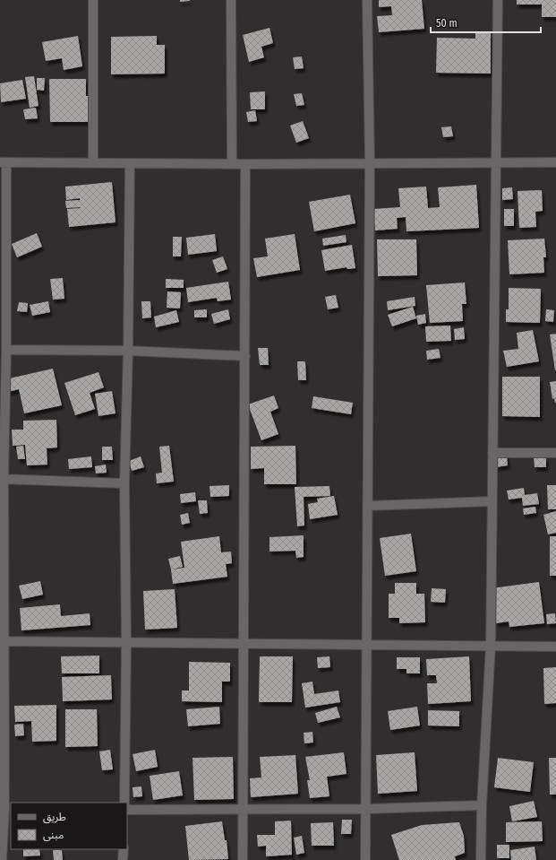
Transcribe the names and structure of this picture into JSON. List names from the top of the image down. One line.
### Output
{"legend":["طريق","مبنى"],"scale_bar":"50 m"}
